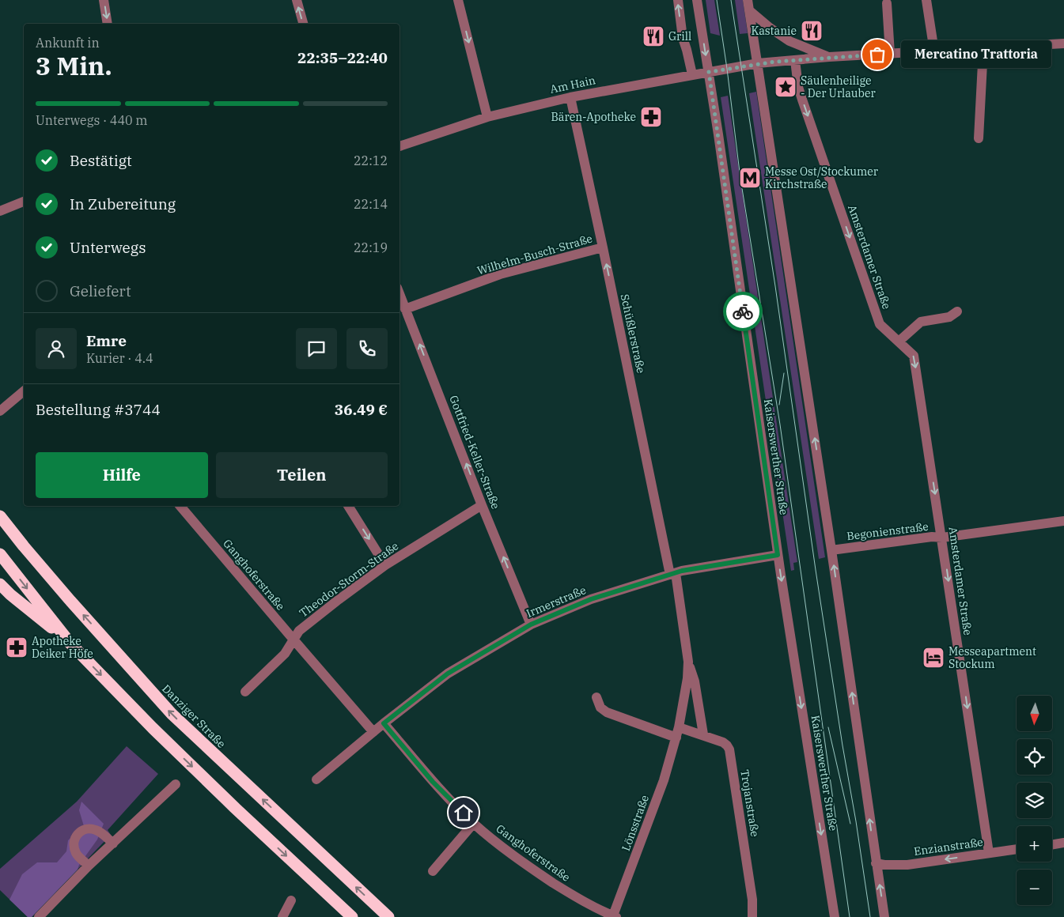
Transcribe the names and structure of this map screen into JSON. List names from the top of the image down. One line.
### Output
{"streets":{"highway":["Danziger Straße"],"street":["Am Hain","Wilhelm-Busch-Straße","Amsterdamer Straße","Schüßlerstraße","Gottfried-Keller-Straße","Kaiserswerther Straße","Begonienstraße","Ganghoferstraße","Theodor-Storm-Straße","Irmerstraße","Trojanstraße","Lönsstraße","Enzianstraße"]},"crossings":[["Am Hain","Amsterdamer Straße"],["Am Hain","Schüßlerstraße"],["Am Hain","Kaiserswerther Straße"],["Wilhelm-Busch-Straße","Schüßlerstraße"],["Wilhelm-Busch-Straße","Gottfried-Keller-Straße"],["Amsterdamer Straße","Begonienstraße"],["Amsterdamer Straße","Enzianstraße"],["Schüßlerstraße","Irmerstraße"],["Schüßlerstraße","Lönsstraße"],["Gottfried-Keller-Straße","Theodor-Storm-Straße"],["Gottfried-Keller-Straße","Irmerstraße"],["Kaiserswerther Straße","Irmerstraße"],["Ganghoferstraße","Theodor-Storm-Straße"],["Ganghoferstraße","Irmerstraße"],["Ganghoferstraße","Lönsstraße"],["Irmerstraße","Lönsstraße"],["Trojanstraße","Lönsstraße"]],"one_way":["Schüßlerstraße","Gottfried-Keller-Straße","Enzianstraße"],"places":{"restaurant":["Kastanie","Grill"],"other":["Mercatino Trattoria"],"place":["Säulenheilige - Der Urlauber"],"pharmacy":["Bären-Apotheke","Apotheke Deiker Höfe"],"metro station":["Messe Ost/Stockumer Kirchstraße"],"hotel":["Messeapartment Stockum"]},"north":"bottom","page":{"heading":["3 Min.","Ankunft in","22:35–22:40"],"panel":["Emre","Kurier · 4.4","Bestellung #3744","36.49 €"],"bubble":"Mercatino Trattoria","bar":"Unterwegs · 440 m","list":[["Bestätigt","22:12"],["In Zubereitung","22:14"],["Unterwegs","22:19"],"Geliefert"],"buttons":["Hilfe","Teilen"],"map_buttons":["+","−"]}}
